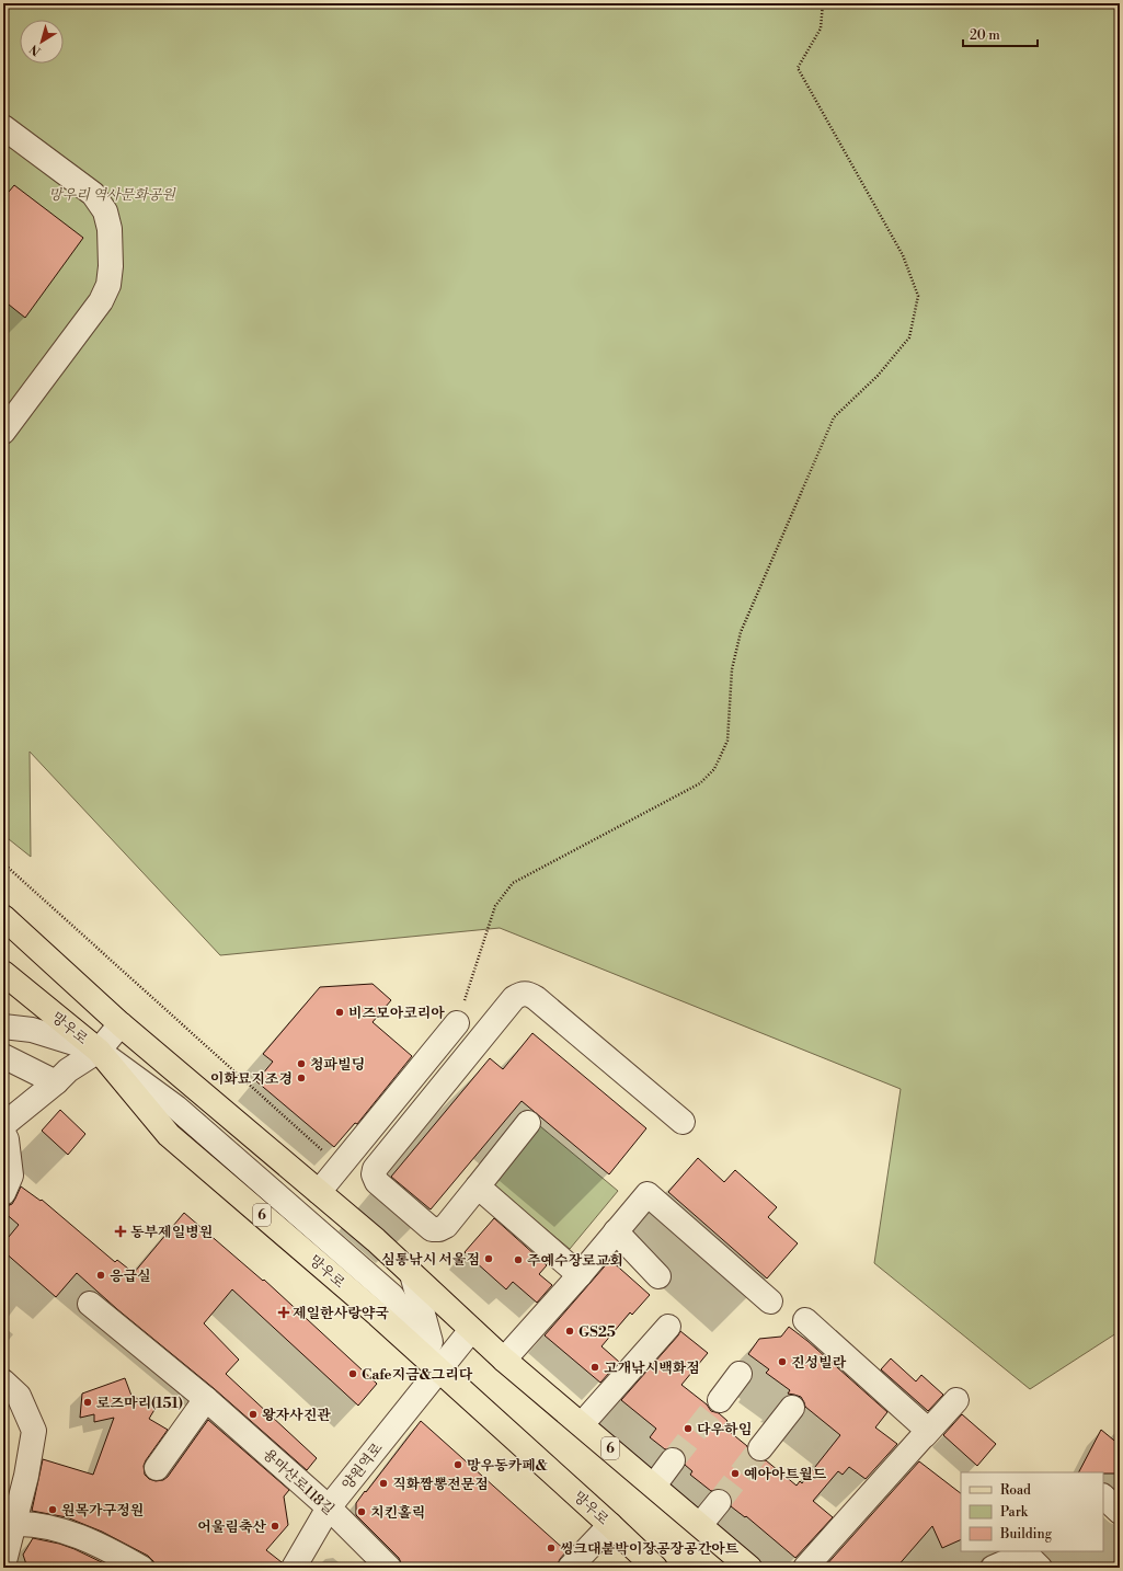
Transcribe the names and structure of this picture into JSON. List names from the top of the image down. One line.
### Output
{"streets":{"main road":["망우로","6"],"street":["양원역로","용마산로118길"]},"crossings":[["망우로","양원역로"],["6","양원역로"],["양원역로","용마산로118길"]],"parks":["망우리 역사문화공원"],"places":{"other":["비즈모아코리아","청파빌딩","이화묘지조경","심통낚시 서울점","주예수장로교회","응급실","GS25","진성빌라","고개낚시백화점","Cafe지금&그리다","로즈마리(151)","왕자사진관","다우하임","망우동카페&","예아아트월드","직화짬뽕전문점","원목가구정원","치킨홀릭","어울림축산","씽크대붙박이장공장공간아트"],"health":["동부제일병원","제일한사랑약국"]},"legend":["Road","Park","Building"],"scale_bar":"20 m","north":"bottom left"}
